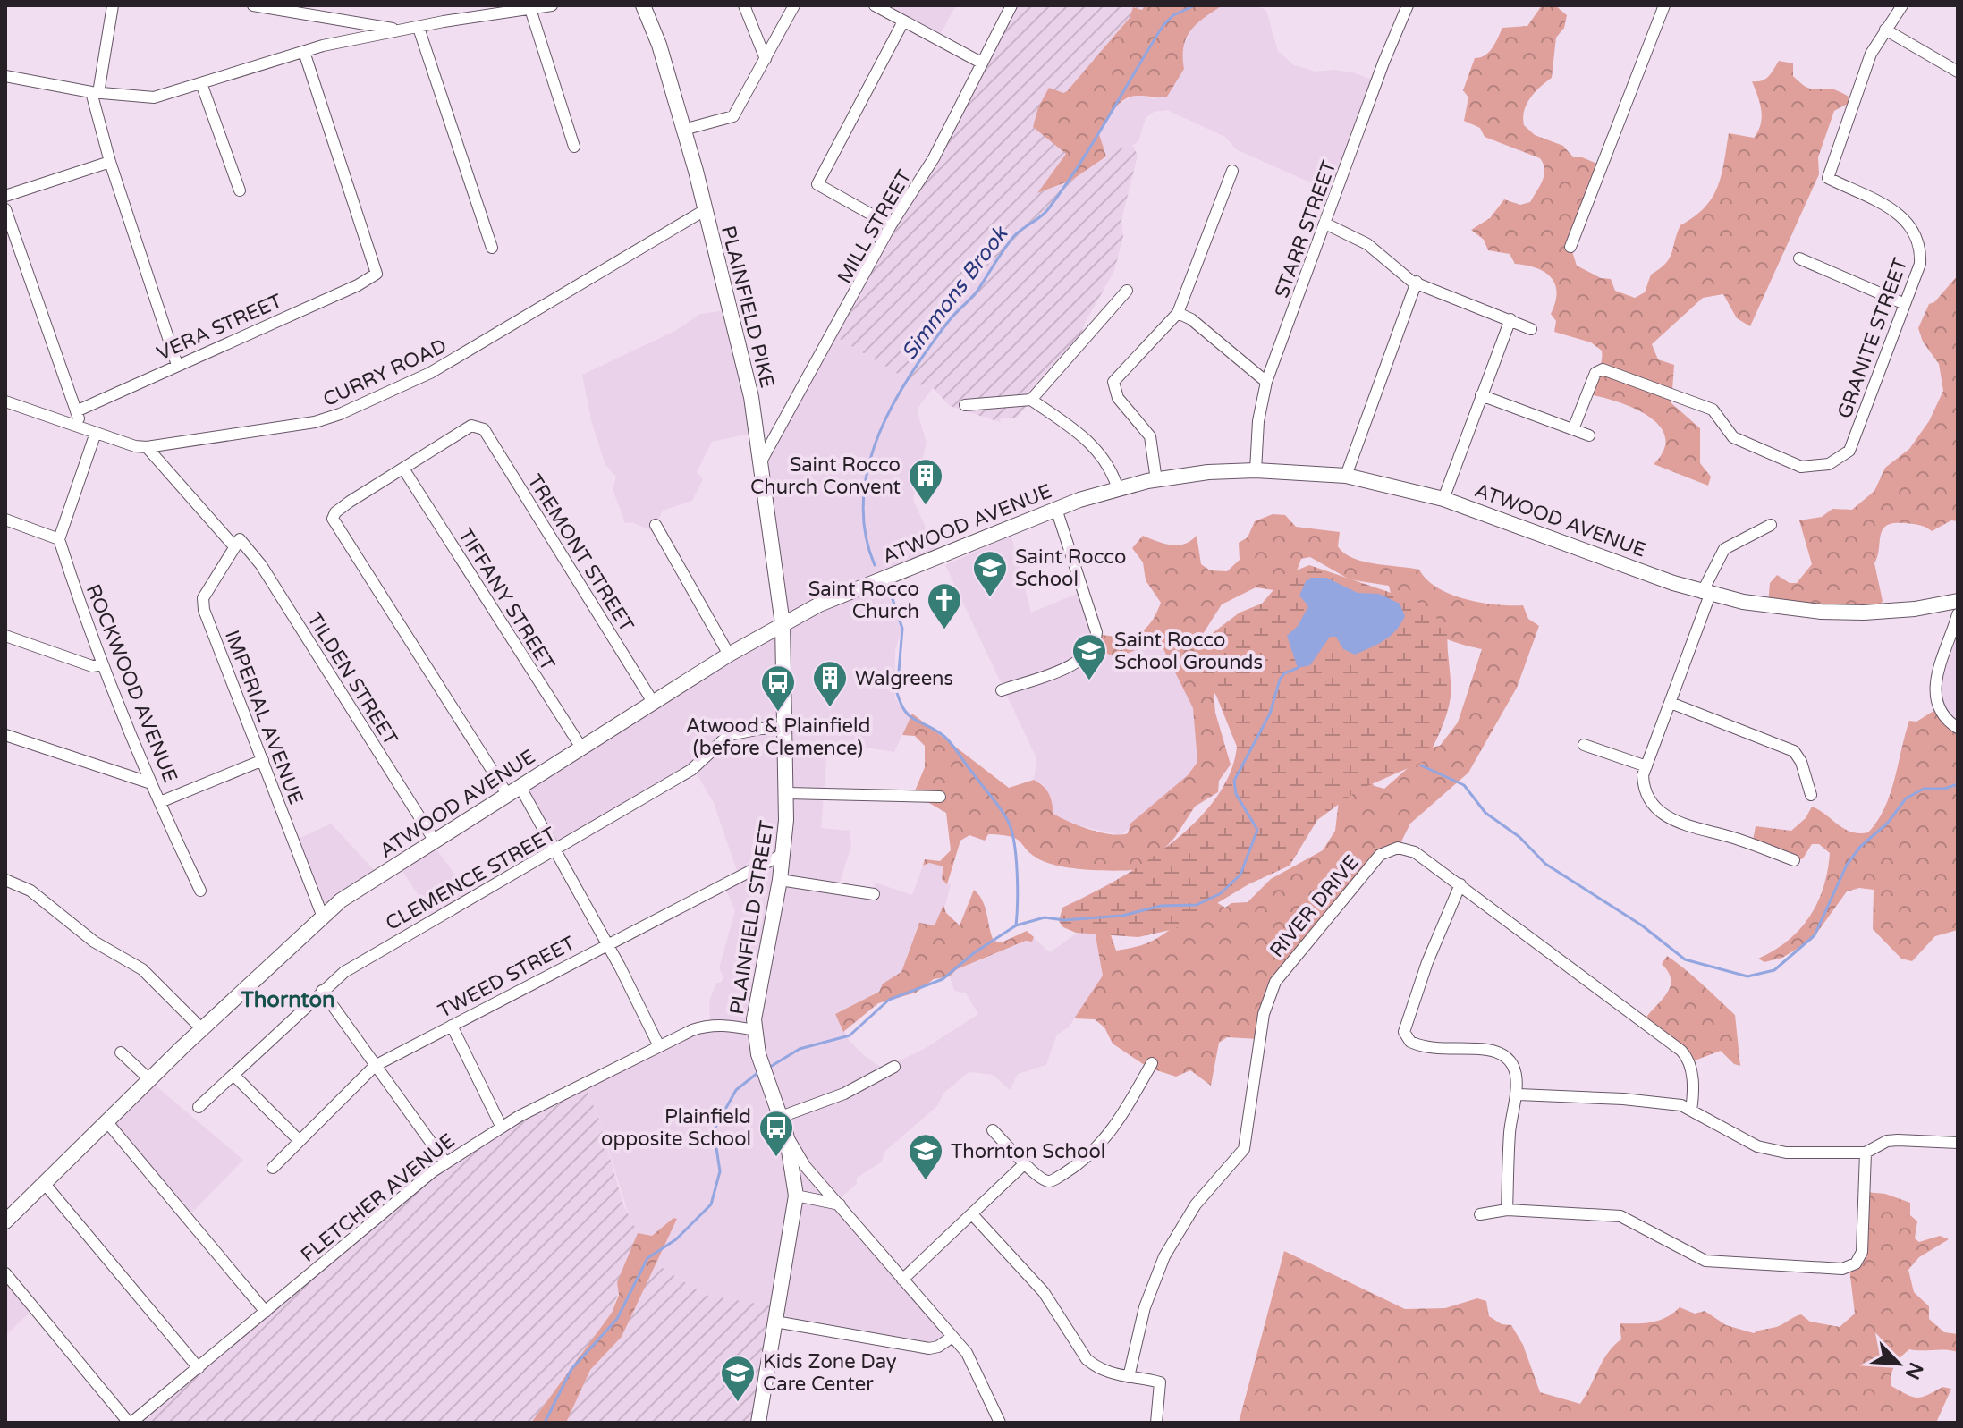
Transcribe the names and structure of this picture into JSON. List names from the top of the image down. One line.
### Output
{"streets":{"main road":["PLAINFIELD PIKE","ATWOOD AVENUE","PLAINFIELD STREET"],"street":["MILL STREET","STARR STREET","VERA STREET","GRANITE STREET","CURRY ROAD","TREMONT STREET","TIFFANY STREET","TILDEN STREET","ROCKWOOD AVENUE","IMPERIAL AVENUE","CLEMENCE STREET","RIVER DRIVE","TWEED STREET","FLETCHER AVENUE"]},"crossings":[["MILL STREET","PLAINFIELD PIKE"],["STARR STREET","ATWOOD AVENUE"],["PLAINFIELD PIKE","CURRY ROAD"],["PLAINFIELD PIKE","ATWOOD AVENUE"],["PLAINFIELD PIKE","PLAINFIELD STREET"],["CURRY ROAD","TILDEN STREET"],["ATWOOD AVENUE","TREMONT STREET"],["ATWOOD AVENUE","TIFFANY STREET"],["ATWOOD AVENUE","TILDEN STREET"],["ATWOOD AVENUE","IMPERIAL AVENUE"],["ATWOOD AVENUE","PLAINFIELD STREET"],["TREMONT STREET","TIFFANY STREET"],["TILDEN STREET","IMPERIAL AVENUE"],["CLEMENCE STREET","PLAINFIELD STREET"],["PLAINFIELD STREET","TWEED STREET"],["PLAINFIELD STREET","FLETCHER AVENUE"]],"districts":["Thornton"],"water":["Simmons Brook"],"places":{"building":["Saint Rocco Church Convent","Walgreens"],"school or university":["Saint Rocco School","Saint Rocco School Grounds","Thornton School","Kids Zone Day Care Center"],"church":["Saint Rocco Church"],"bus stop":["Atwood & Plainfield (before Clemence)","Plainfield opposite School"]},"north":"bottom right"}
